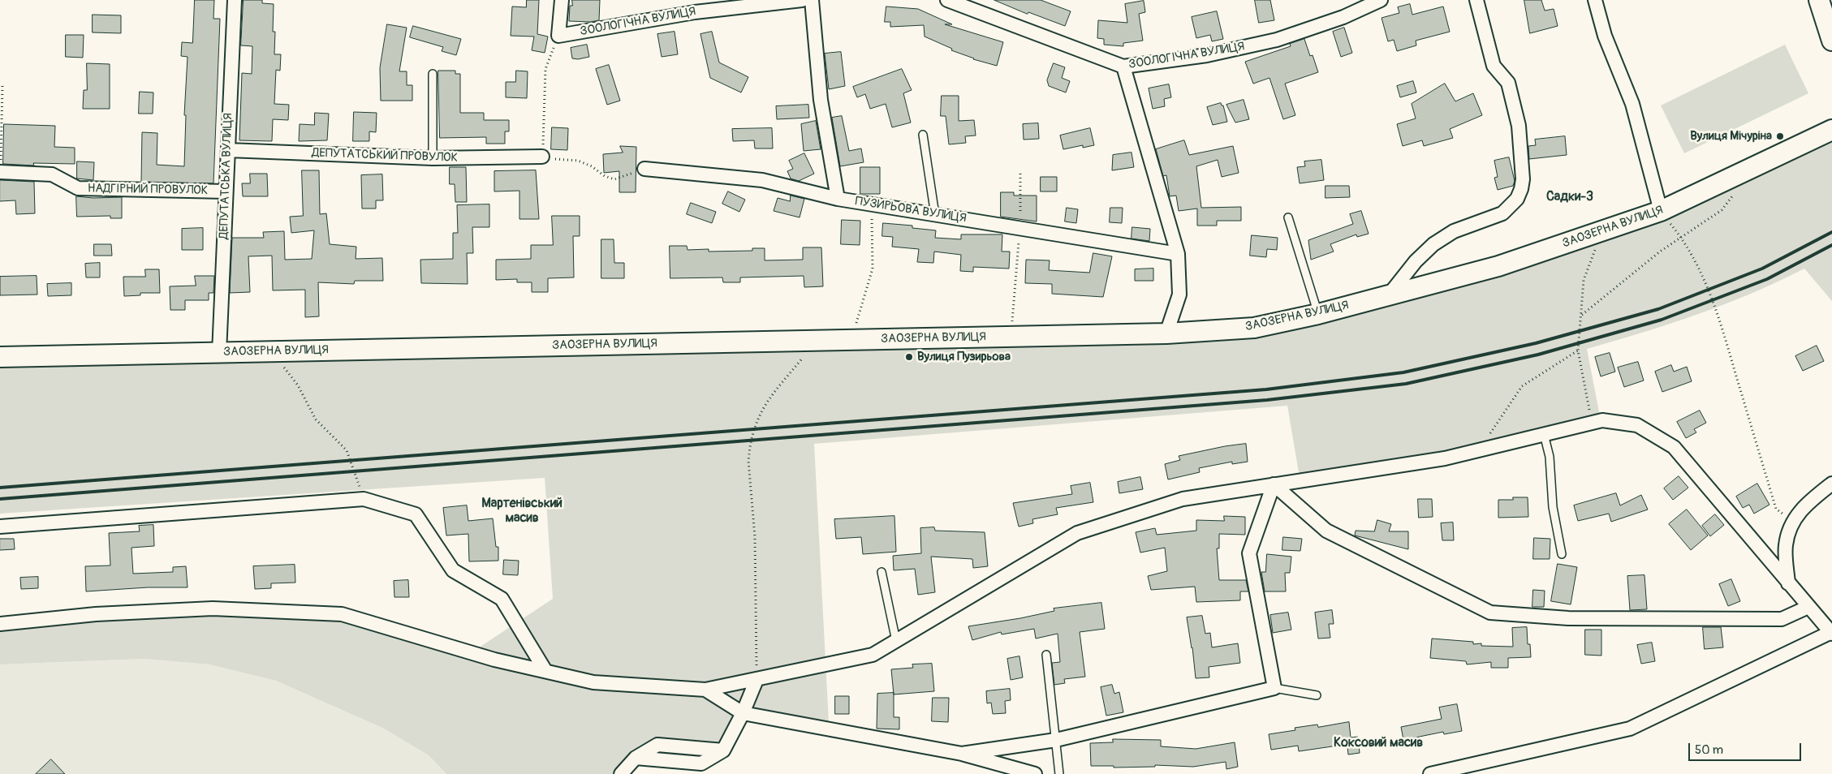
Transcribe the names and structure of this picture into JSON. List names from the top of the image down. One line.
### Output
{"streets":{"street":["ЗООЛОГІЧНА ВУЛИЦЯ","ДЕПУТАТСЬКИЙ ПРОВУЛОК","ДЕПУТАТСЬКА ВУЛИЦЯ","НАДГІРНИЙ ПРОВУЛОК","ПУЗИРЬОВА ВУЛИЦЯ","ЗАОЗЕРНА ВУЛИЦЯ"]},"crossings":[["ДЕПУТАТСЬКИЙ ПРОВУЛОК","ДЕПУТАТСЬКА ВУЛИЦЯ"],["ДЕПУТАТСЬКА ВУЛИЦЯ","НАДГІРНИЙ ПРОВУЛОК"],["ДЕПУТАТСЬКА ВУЛИЦЯ","ЗАОЗЕРНА ВУЛИЦЯ"]],"districts":["Садки-3","Мартенівський масив","Коксовий масив"],"places":["Вулиця Мічуріна","Вулиця Пузирьова"],"scale_bar":"50 m"}
